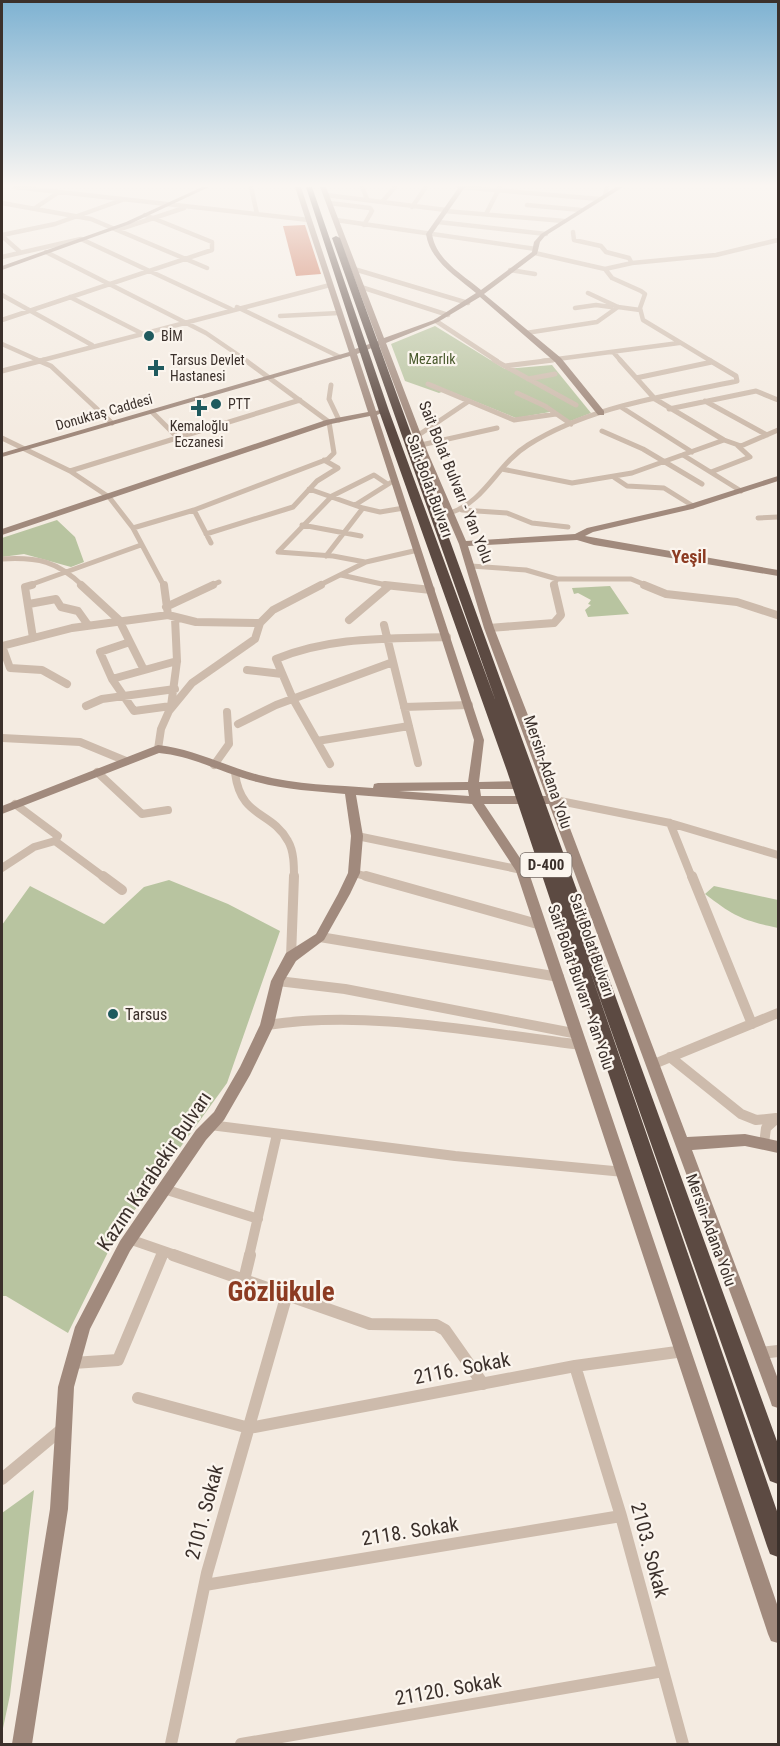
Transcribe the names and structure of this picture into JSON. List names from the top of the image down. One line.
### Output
{"streets":{"highway":["Sait Bolat Bulvarı","Mersin-Adana Yolu","D-400"],"street":["Donuktaş Caddesi","Sait Bolat Bulvarı - Yan Yolu","Kazım Karabekir Bulvarı","2116. Sokak","2101. Sokak","2118. Sokak","2103. Sokak","21120. Sokak"]},"crossings":[["Donuktaş Caddesi","Sait Bolat Bulvarı - Yan Yolu"],["Donuktaş Caddesi","Sait Bolat Bulvarı"],["Donuktaş Caddesi","Mersin-Adana Yolu"],["Sait Bolat Bulvarı - Yan Yolu","Sait Bolat Bulvarı"],["Sait Bolat Bulvarı - Yan Yolu","Mersin-Adana Yolu"],["Sait Bolat Bulvarı - Yan Yolu","2116. Sokak"],["Sait Bolat Bulvarı","Mersin-Adana Yolu"],["2116. Sokak","2101. Sokak"],["2116. Sokak","2103. Sokak"],["2101. Sokak","2118. Sokak"],["2118. Sokak","2103. Sokak"],["2103. Sokak","21120. Sokak"]],"districts":["Yeşil","Gözlükule"],"parks":["Mezarlık"],"places":{"other":["BİM","PTT","Tarsus"],"health":["Tarsus Devlet Hastanesi","Kemaloğlu Eczanesi"]}}
